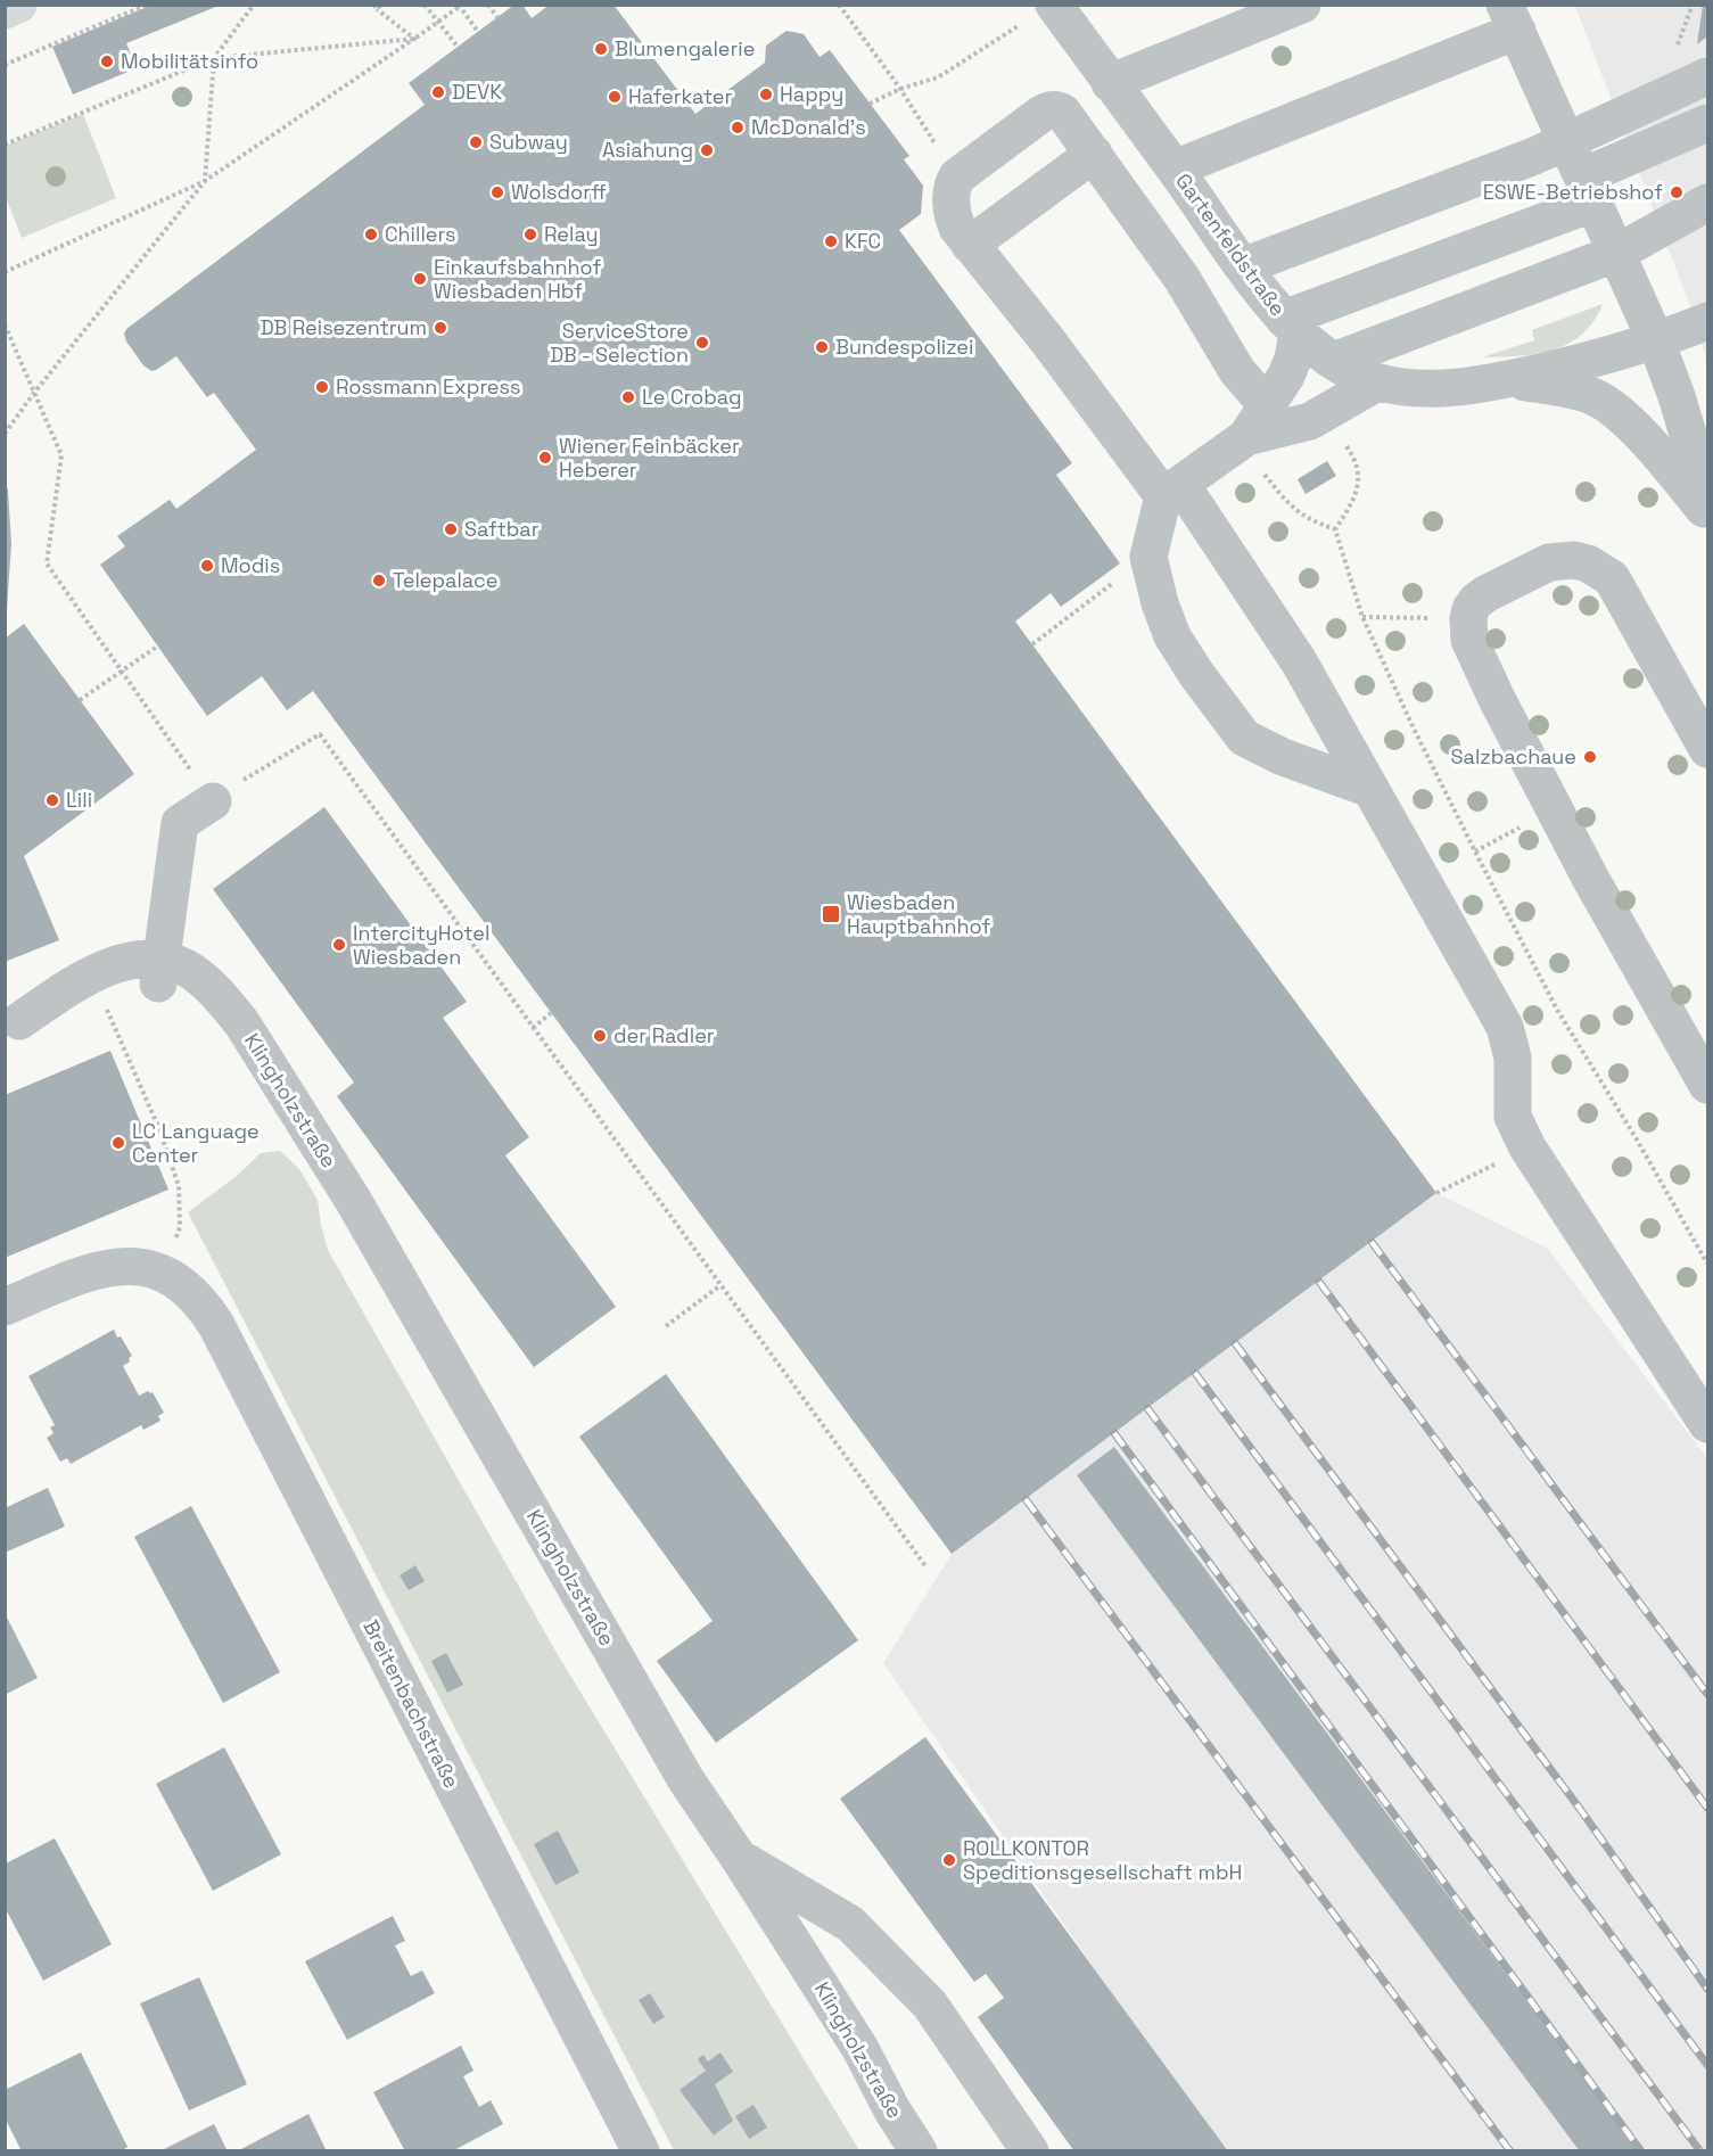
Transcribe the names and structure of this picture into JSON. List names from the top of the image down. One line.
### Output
{"streets":{"street":["Gartenfeldstraße","Klingholzstraße","Breitenbachstraße"]},"places":{"other":["Blumengalerie","Mobilitätsinfo","DEVK","Happy","Haferkater","McDonald's","Subway","Asiahung","Wolsdorff","ESWE-Betriebshof","Chillers","Relay","KFC","Einkaufsbahnhof Wiesbaden Hbf","DB Reisezentrum","ServiceStore DB - Selection","Bundespolizei","Rossmann Express","Le Crobag","Wiener Feinbäcker Heberer","Saftbar","Modis","Telepalace","Salzbachaue","Lili","IntercityHotel Wiesbaden","der Radler","LC Language Center","ROLLKONTOR Speditionsgesellschaft mbH"],"transit":["Wiesbaden Hauptbahnhof"]}}
